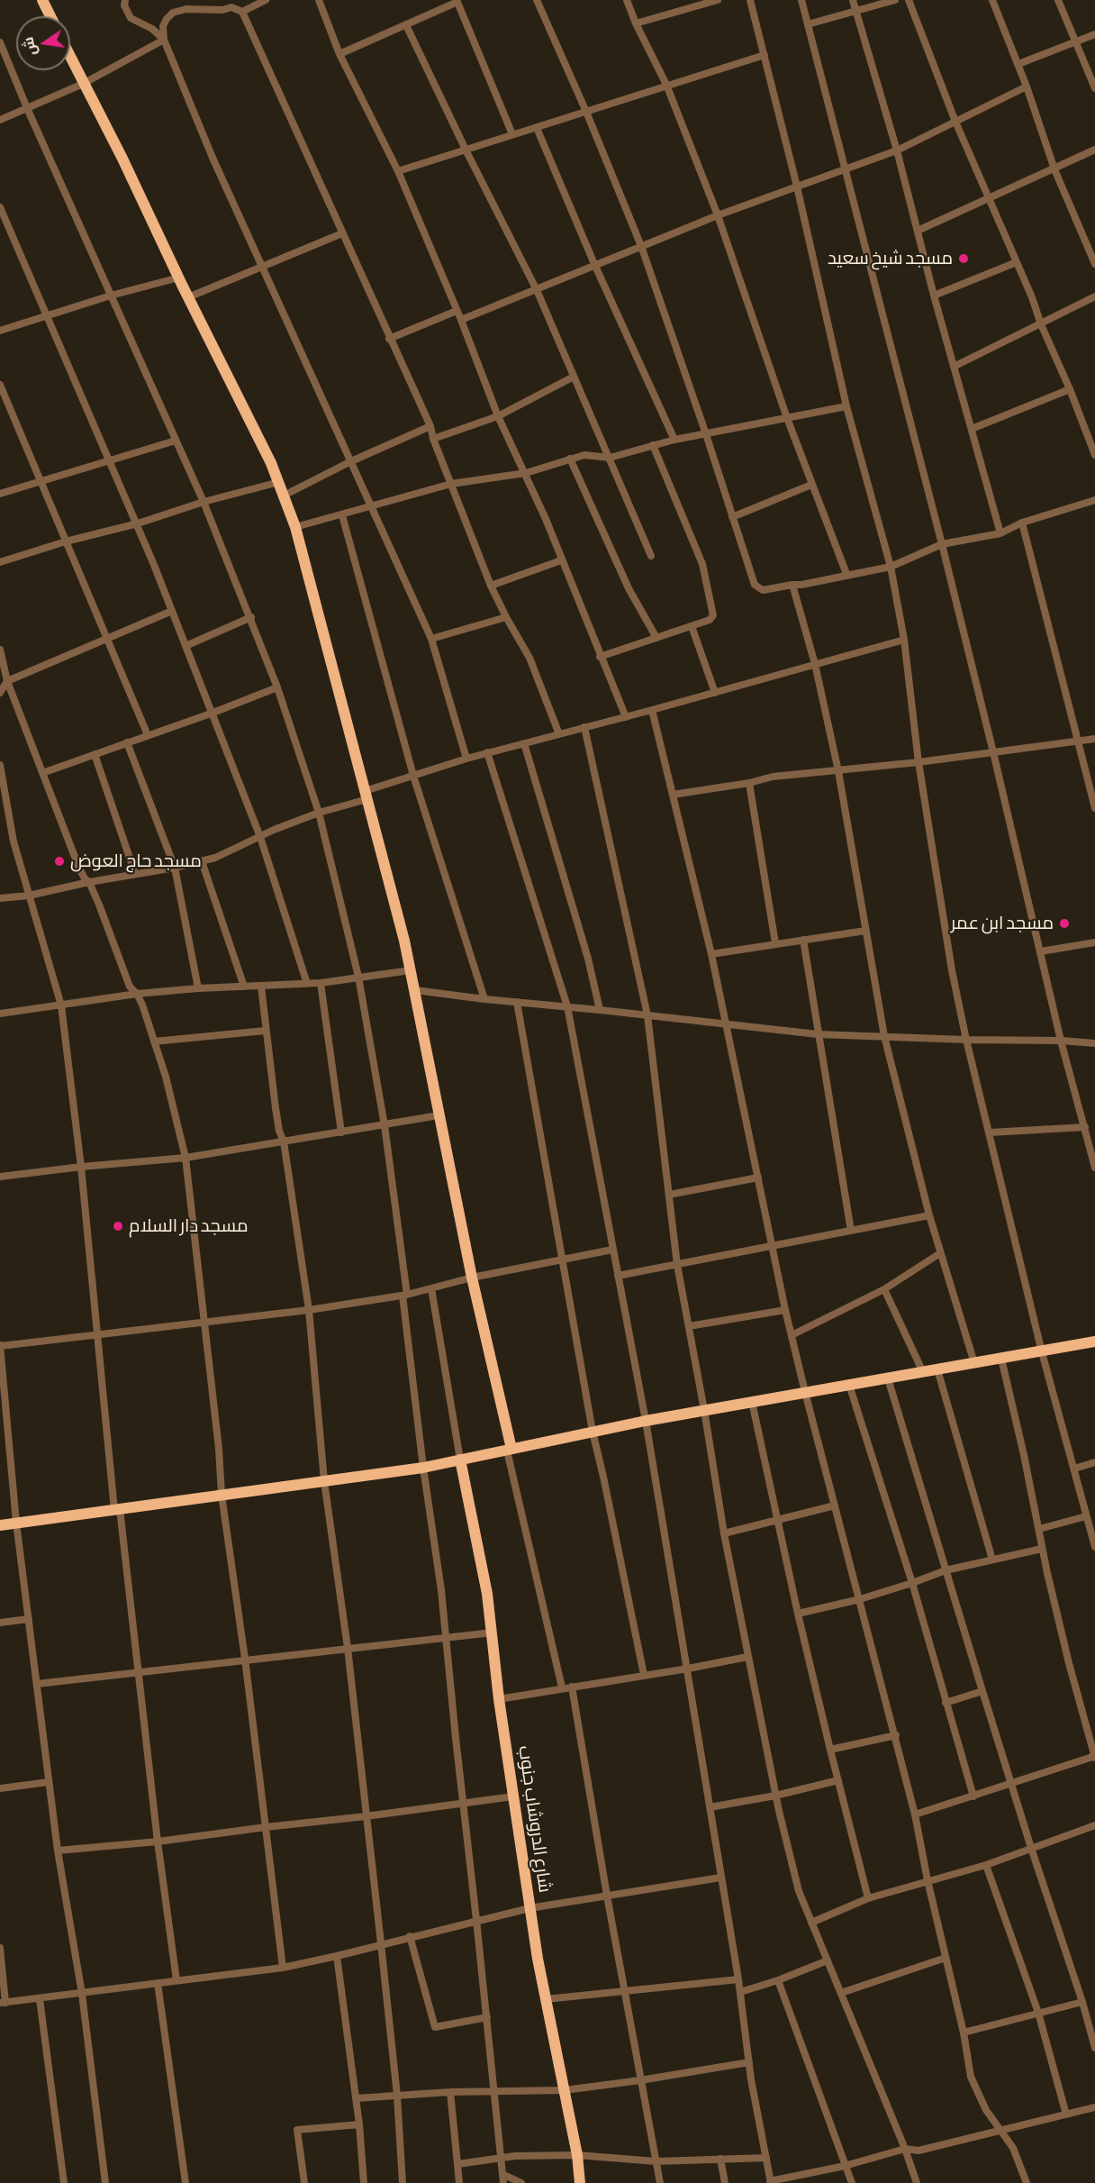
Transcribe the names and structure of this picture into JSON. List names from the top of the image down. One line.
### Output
{"streets":{"street":["شارع الدروشاب جنوب"]},"places":["مسجد شيخ سعيد","مسجد حاج العوض","مسجد ابن عمر","مسجد دار السلام"],"north":"left"}
